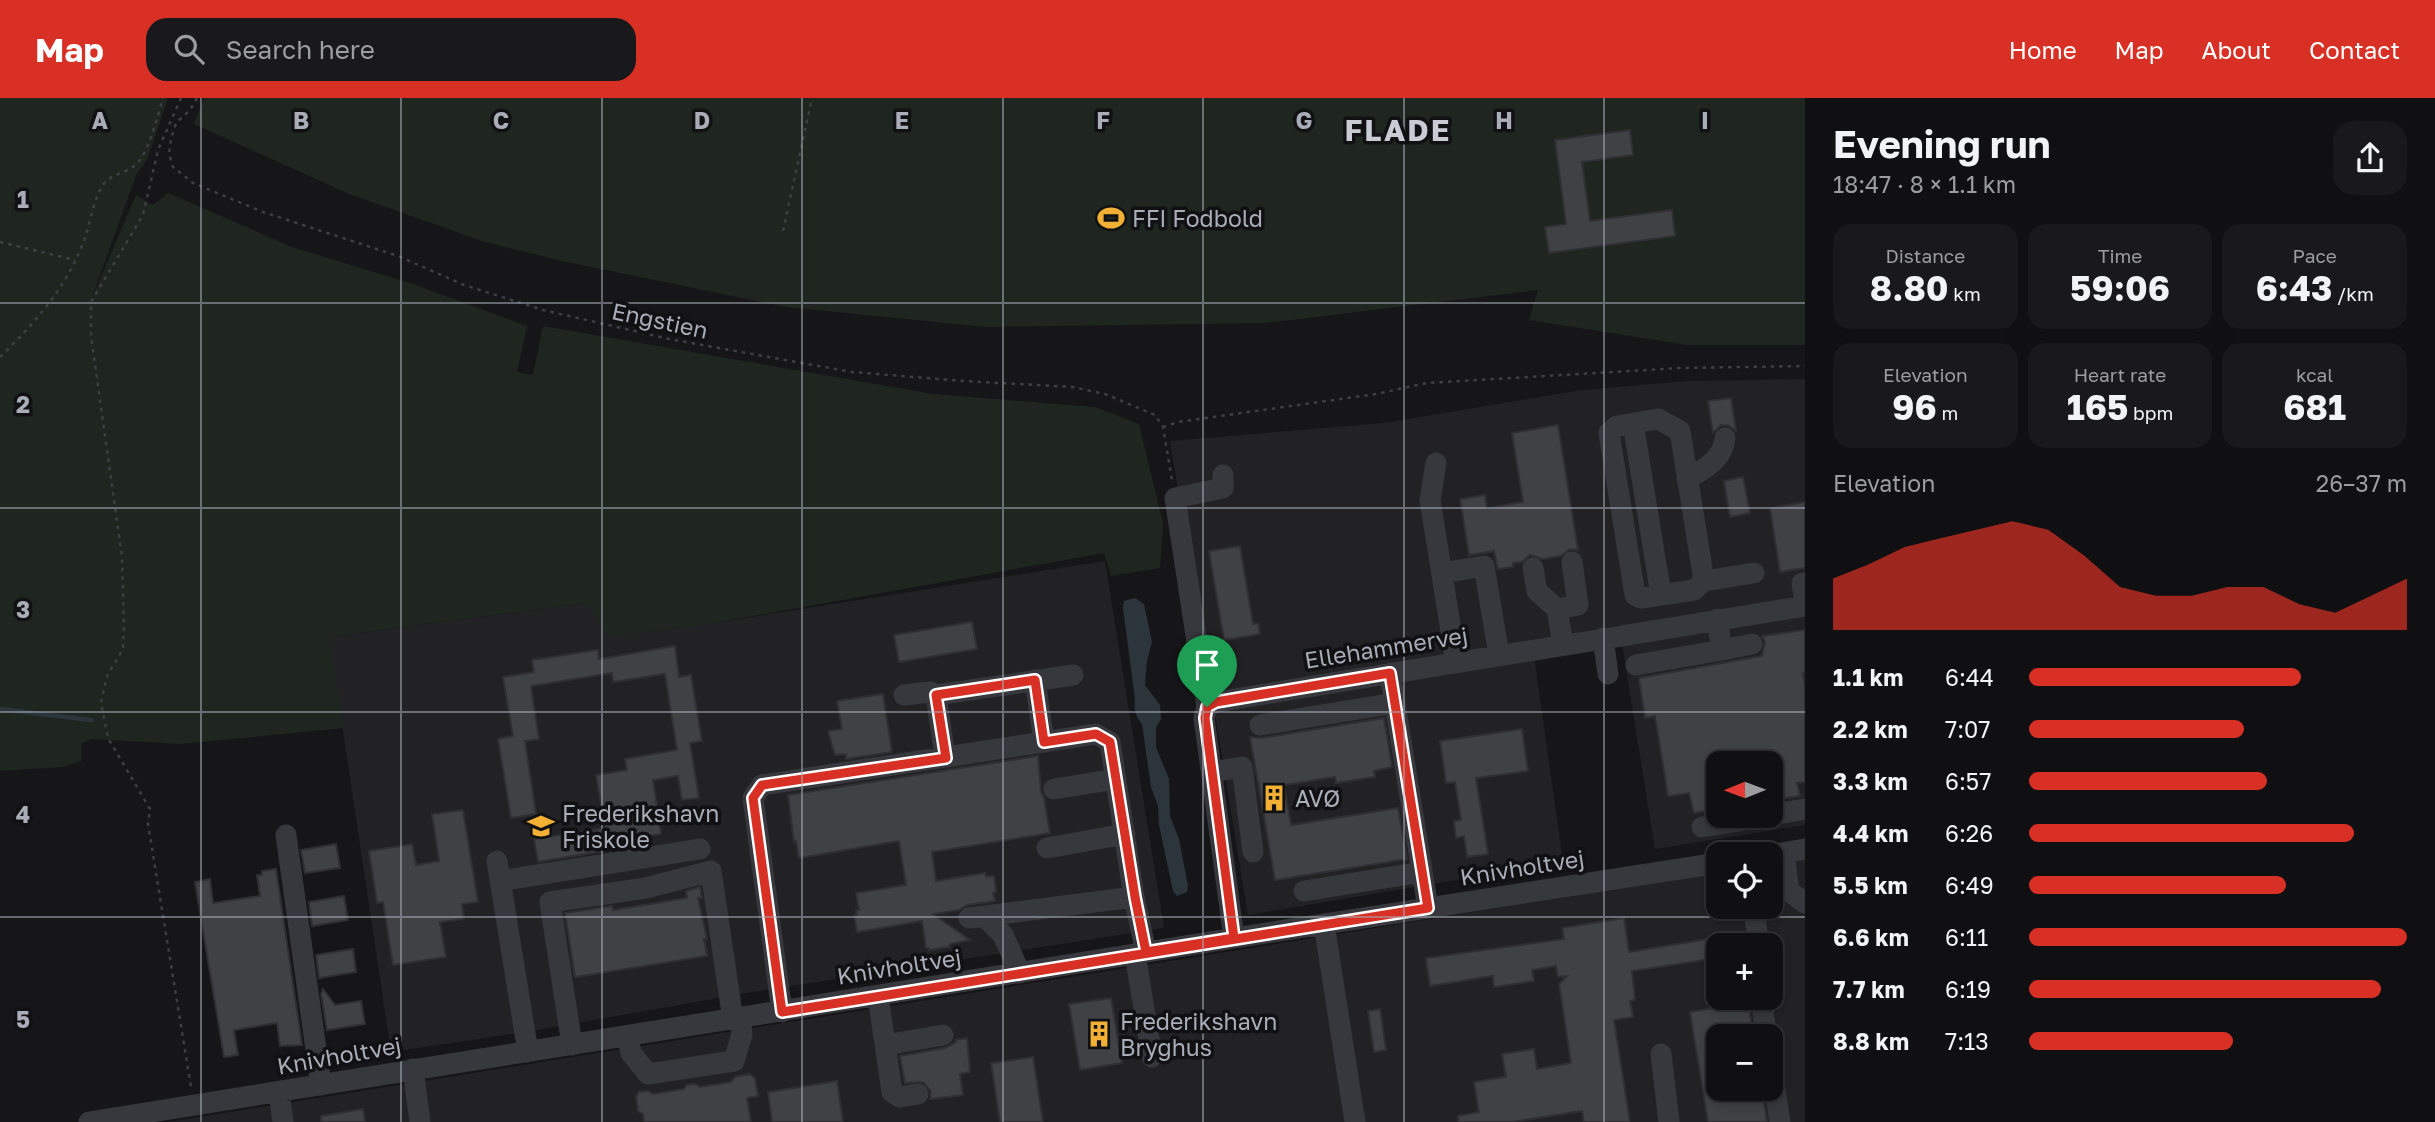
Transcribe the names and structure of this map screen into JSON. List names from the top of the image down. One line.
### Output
{"streets":{"street":["Ellehammervej","Knivholtvej"],"path":["Engstien"]},"districts":["FLADE"],"places":{"sports":["FFI Fodbold"],"building":["AVØ","Frederikshavn Bryghus"],"school or university":["Frederikshavn Friskole"]},"north":"left","page":{"header":"Map","search":"Search here","nav":["Home","Map","About","Contact"],"heading":["Evening run","18:47 · 8 × 1.1 km"],"stats":[["Distance","8.80 km"],["Time","59:06"],["Pace","6:43 /km"],["Elevation","96 m"],["Heart rate","165 bpm"],["kcal","681"]],"chart":["Elevation","26–37 m"],"list":[{"name":"1.1 km","note":"6:44"},{"name":"2.2 km","note":"7:07"},{"name":"3.3 km","note":"6:57"},{"name":"4.4 km","note":"6:26"},{"name":"5.5 km","note":"6:49"},{"name":"6.6 km","note":"6:11"},{"name":"7.7 km","note":"6:19"},{"name":"8.8 km","note":"7:13"}],"map_buttons":["+","−"]},"grid":{"columns":["A","B","C","D","E","F","G","H","I"],"rows":["1","2","3","4","5"]}}
